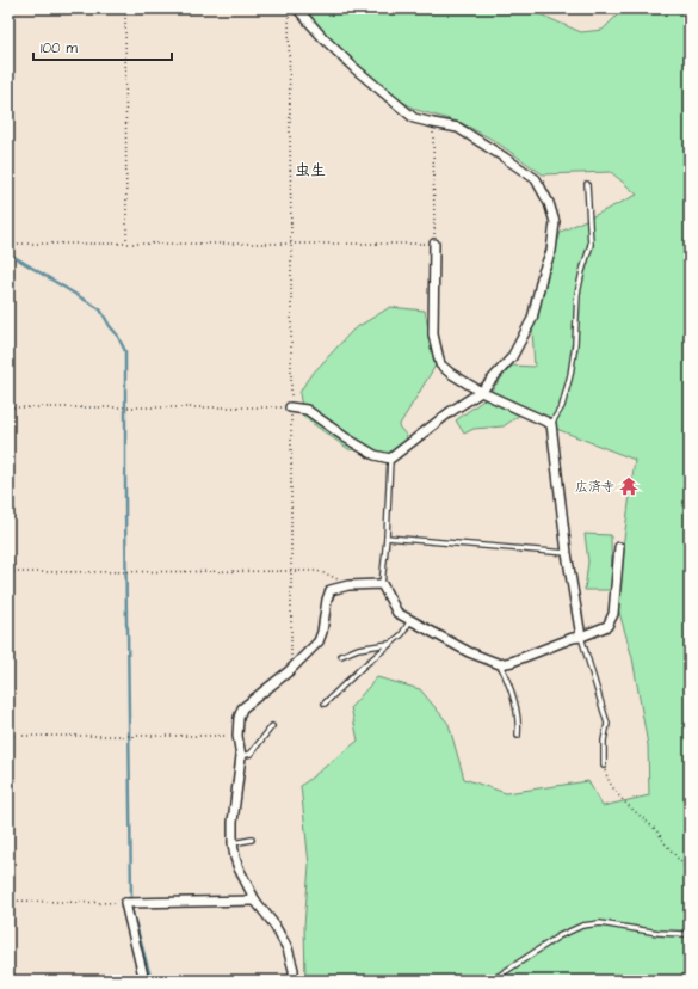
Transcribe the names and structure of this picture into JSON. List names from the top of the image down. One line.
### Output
{"districts":["虫生"],"places":{"temple":["広済寺"]},"scale_bar":"100 m"}
